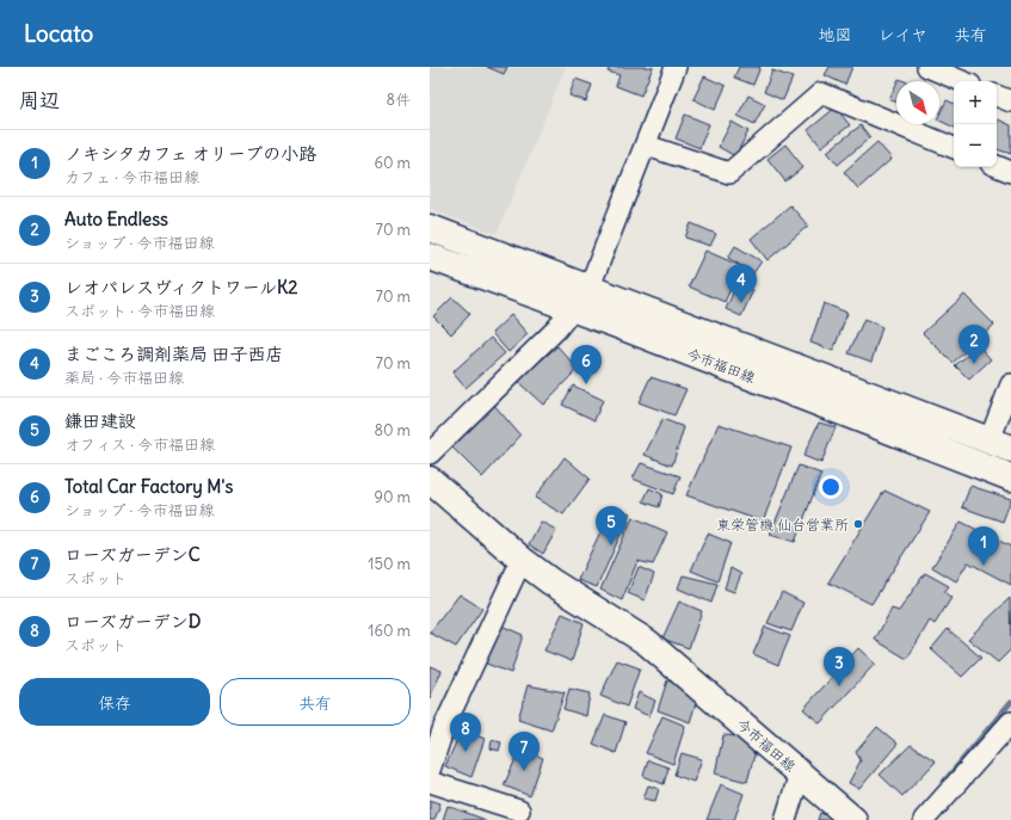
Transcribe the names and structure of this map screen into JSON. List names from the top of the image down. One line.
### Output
{"streets":{"main road":["今市福田線"]},"places":["東栄管機 仙台営業所"],"north":"bottom right","page":{"header":"Locato","nav":["地図","レイヤ","共有"],"heading":["周辺","8件"],"map_buttons":["+","−"],"list":[{"mark":"1","name":"ノキシタカフェ オリーブの小路","note":"カフェ · 今市福田線","value":"60 m"},{"mark":"2","name":"Auto Endless","note":"ショップ · 今市福田線","value":"70 m"},{"mark":"3","name":"レオパレスヴィクトワールK2","note":"スポット · 今市福田線","value":"70 m"},{"mark":"4","name":"まごころ調剤薬局 田子西店","note":"薬局 · 今市福田線","value":"70 m"},{"mark":"5","name":"鎌田建設","note":"オフィス · 今市福田線","value":"80 m"},{"mark":"6","name":"Total Car Factory M's","note":"ショップ · 今市福田線","value":"90 m"},{"mark":"7","name":"ローズガーデンC","note":"スポット","value":"150 m"},{"mark":"8","name":"ローズガーデンD","note":"スポット","value":"160 m"}],"pins":["4","2","6","5","1","3","8","7"],"buttons":["保存","共有"]}}
